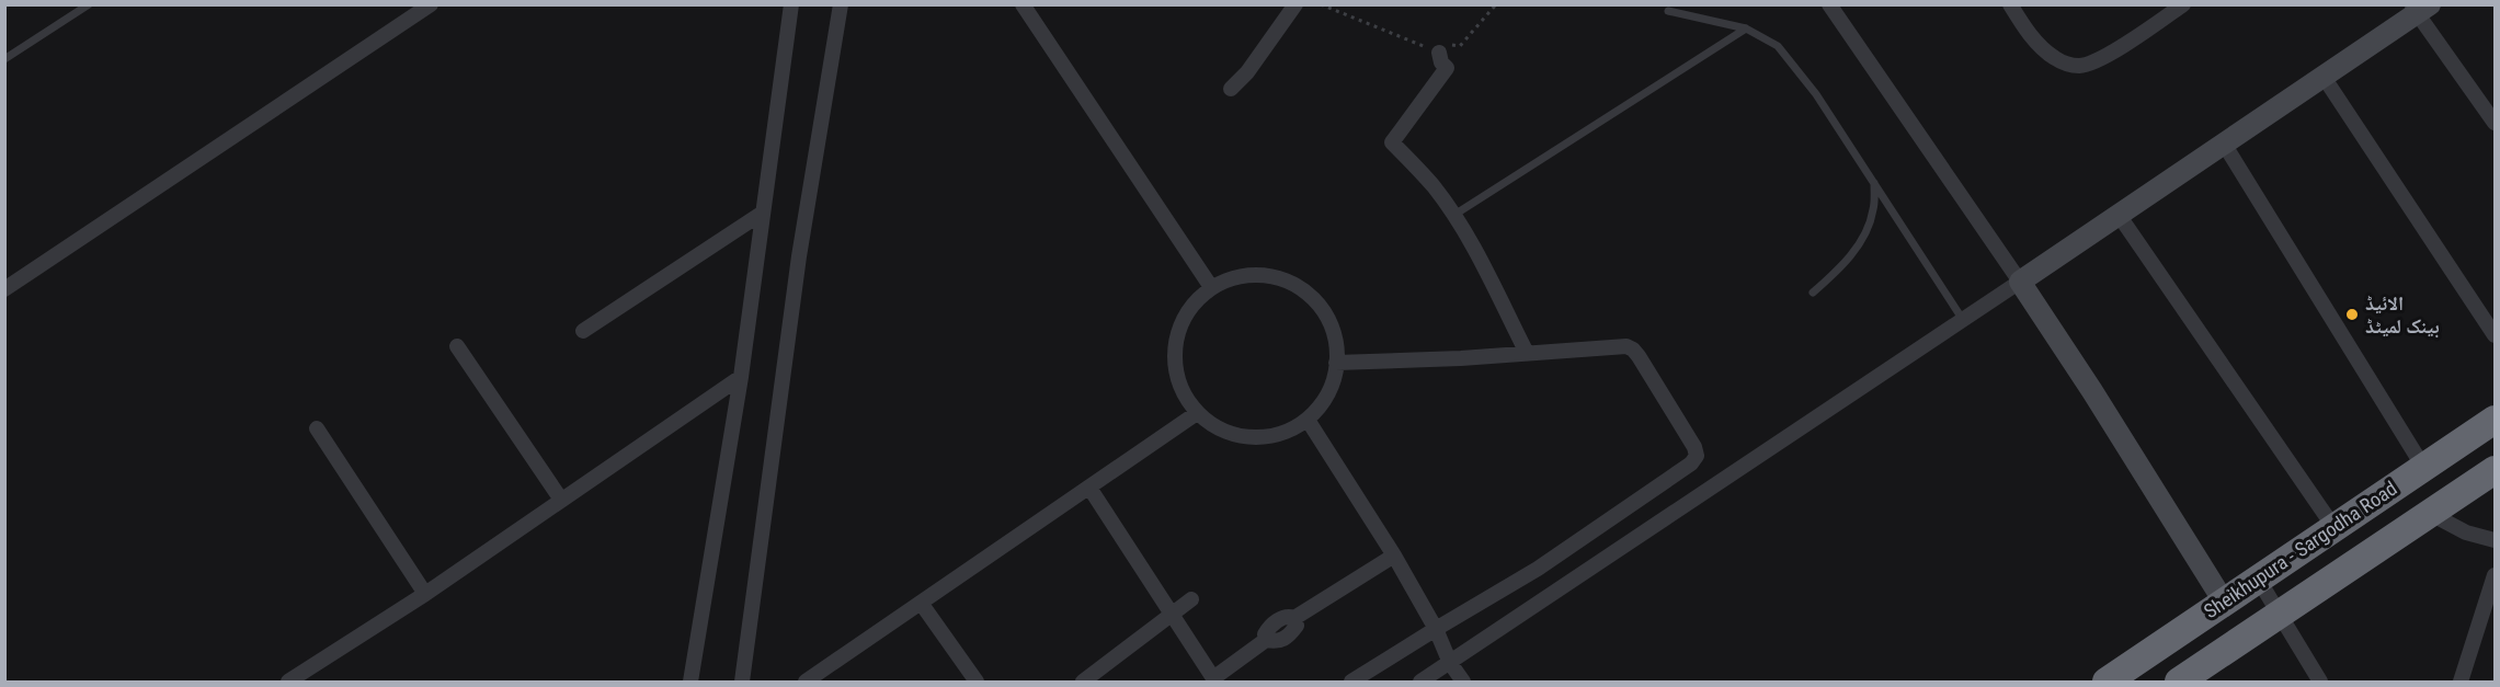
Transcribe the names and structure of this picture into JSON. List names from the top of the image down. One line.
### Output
{"streets":{"highway":["Sheikhupura - Sargodha Road"]},"places":["الائیڈ بینک لمیٹڈ"]}
